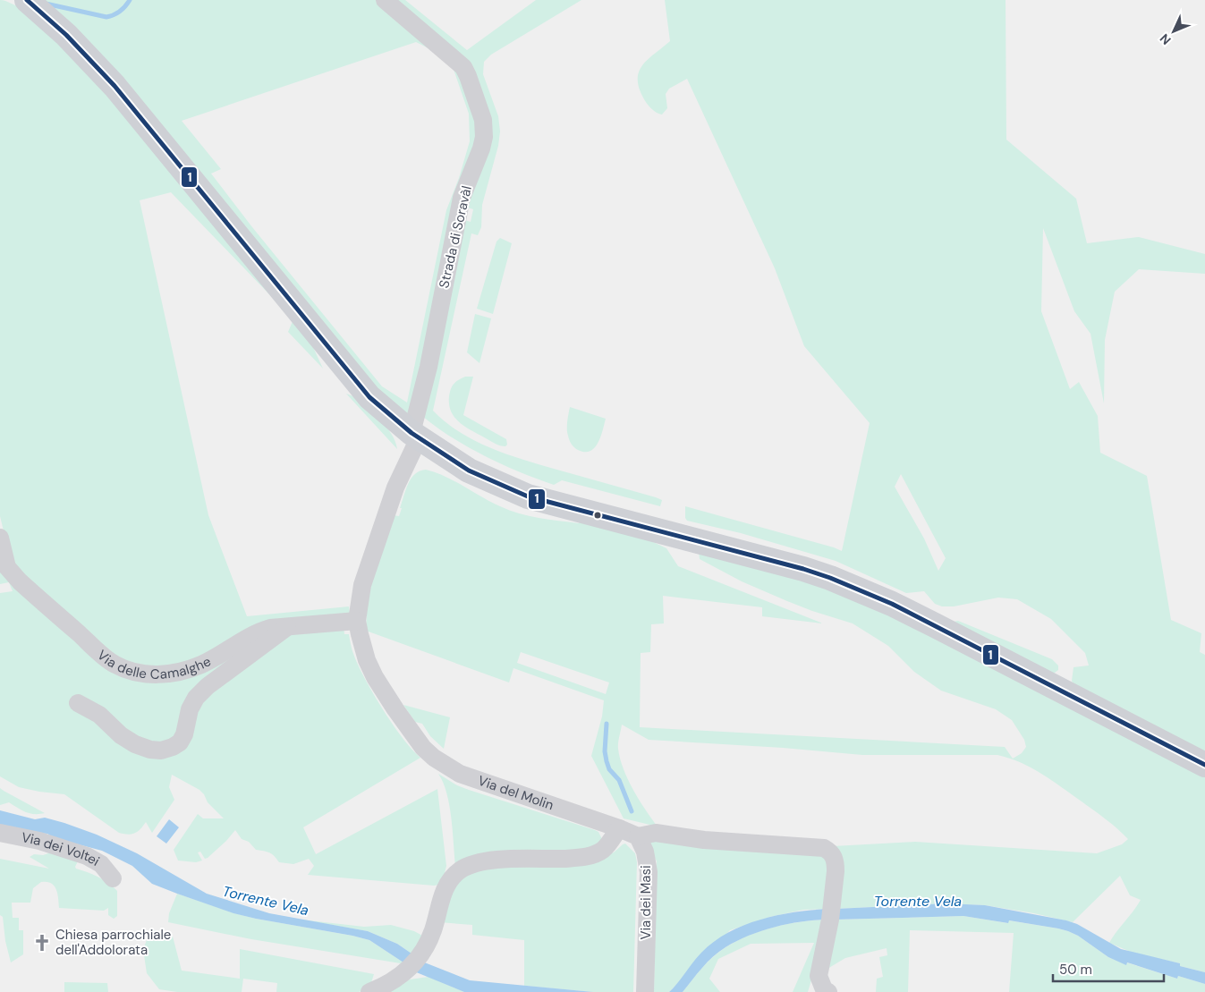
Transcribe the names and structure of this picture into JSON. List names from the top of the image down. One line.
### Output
{"streets":{"street":["Strada di Soravàl","Via delle Camalghe","Via del Molin","Via dei Voltei","Via dei Masi"]},"crossings":[["Strada di Soravàl","Via del Molin"],["Via delle Camalghe","Via del Molin"]],"water":["Torrente Vela"],"places":{"church":["Chiesa parrochiale dell'Addolorata"]},"lines":["transit line 1"],"scale_bar":"50 m","north":"bottom left"}
